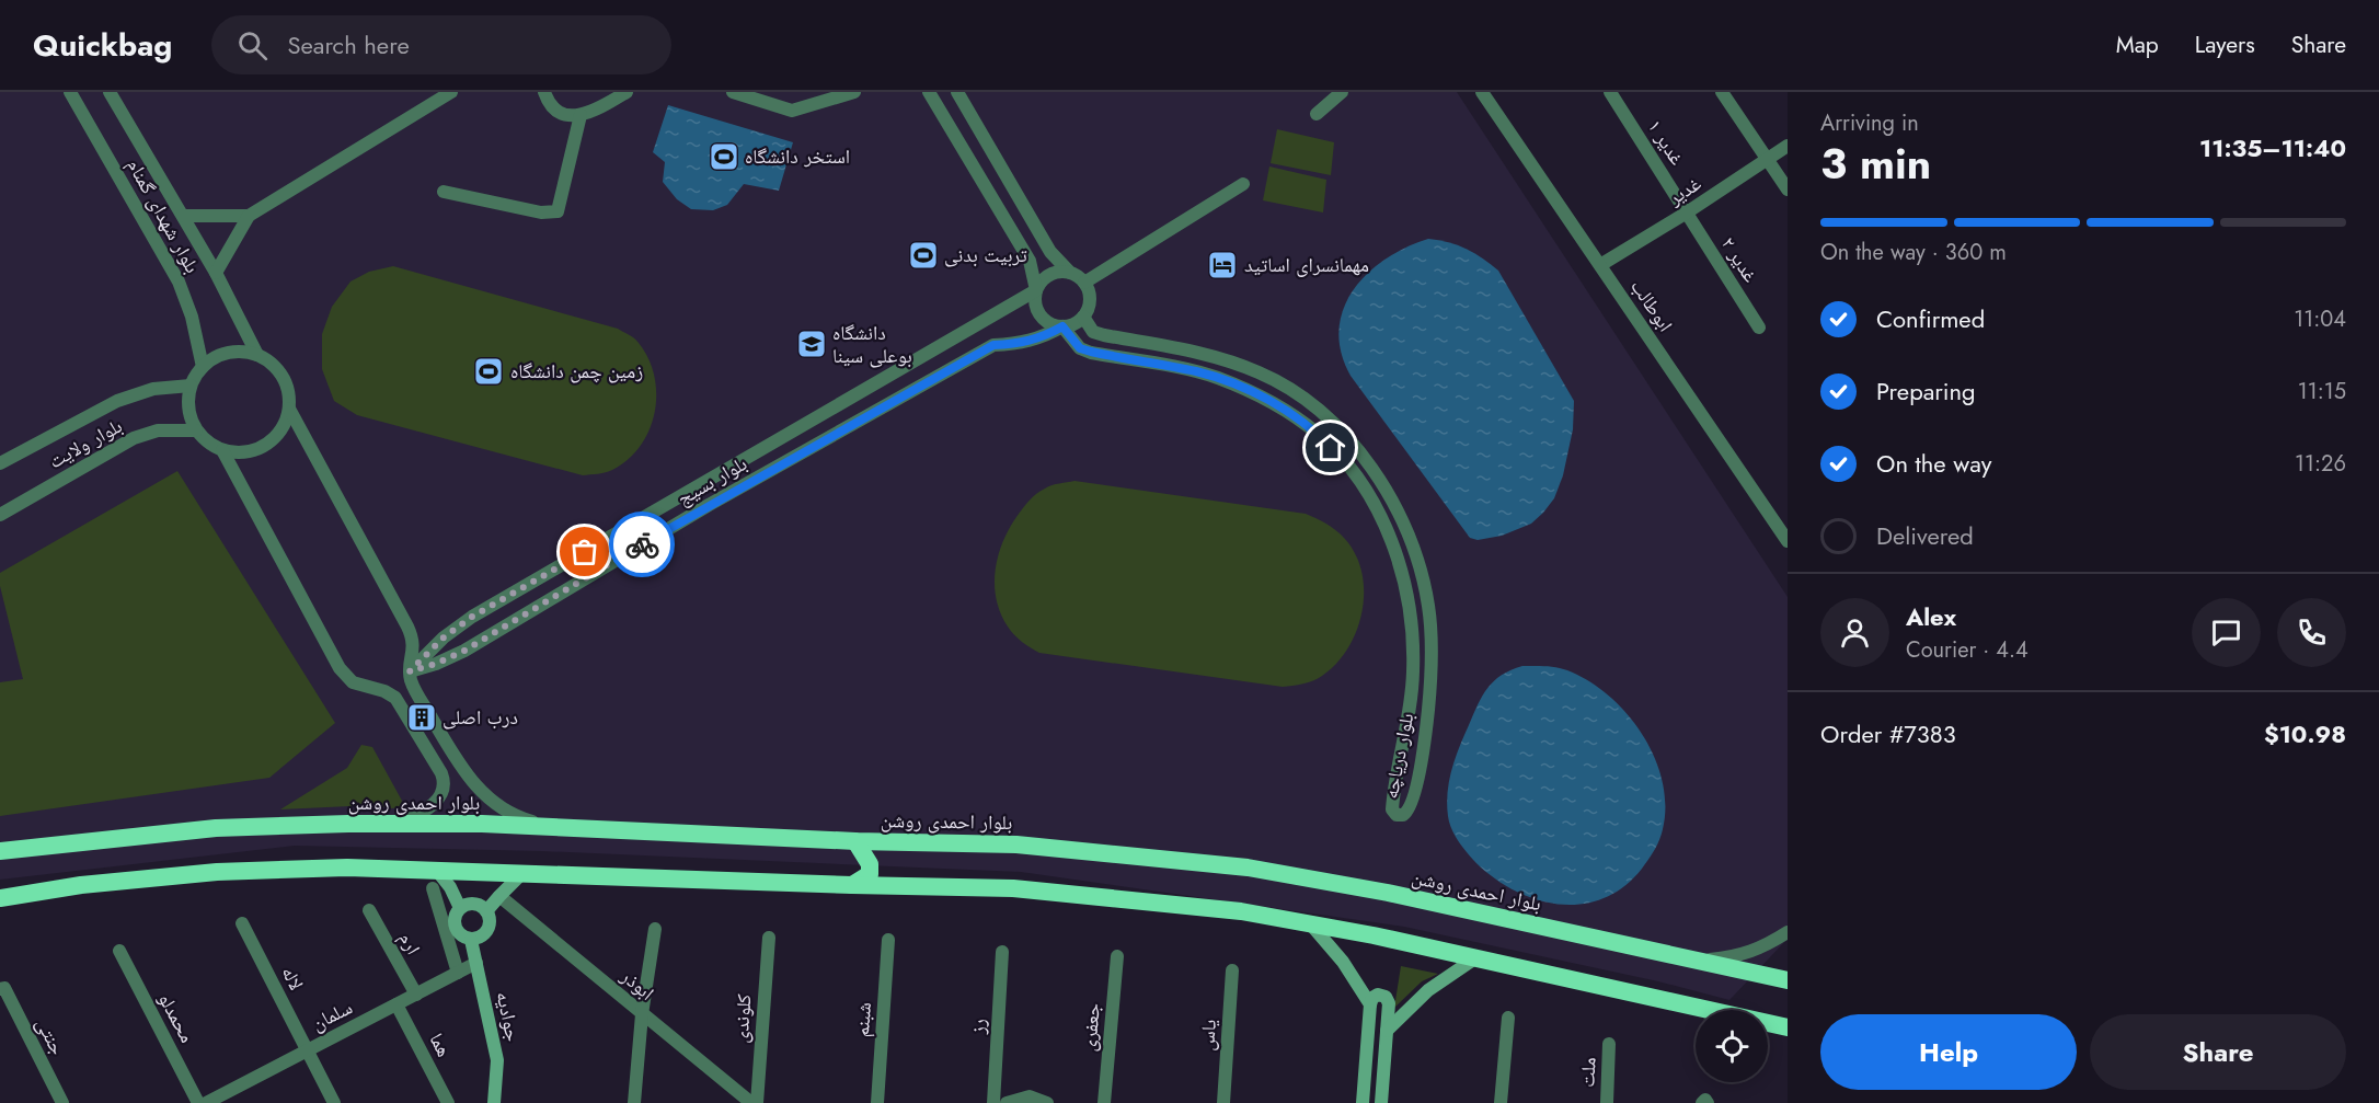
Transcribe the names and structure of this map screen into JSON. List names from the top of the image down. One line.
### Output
{"streets":{"highway":["بلوار احمدی روشن"],"main road":["جوادیه"],"street":["غدیر ۱","غدیر","بلوار شهدای گمنام","غدیر ۲","ابوطالب","بلوار ولایت","بلوار بسیج","بلوار دریاچه","ارم","لاله","ابوذر","سلمان","محمدلو","کلوندی","شبنم","رز","جعفری","یاس","جنتی","هما","ملت"]},"crossings":[["غدیر ۱","غدیر"],["غدیر ۱","غدیر ۲"],["غدیر","غدیر ۲"],["غدیر","ابوطالب"],["بلوار شهدای گمنام","بلوار ولایت"],["بلوار بسیج","بلوار دریاچه"],["ارم","سلمان"],["لاله","سلمان"],["سلمان","جوادیه"],["سلمان","هما"]],"places":{"sports":["استخر دانشگاه","تربیت بدنی","زمین چمن دانشگاه"],"hotel":["مهمانسرای اساتید"],"school or university":["دانشگاه بوعلی سینا"],"building":["درب اصلی"]},"page":{"header":"Quickbag","search":"Search here","nav":["Map","Layers","Share"],"heading":["3 min","Arriving in","11:35–11:40"],"panel":["Alex","Courier · 4.4","Order #7383","$10.98"],"bar":"On the way · 360 m","list":[["Confirmed","11:04"],["Preparing","11:15"],["On the way","11:26"],"Delivered"],"buttons":["Help","Share"]}}
